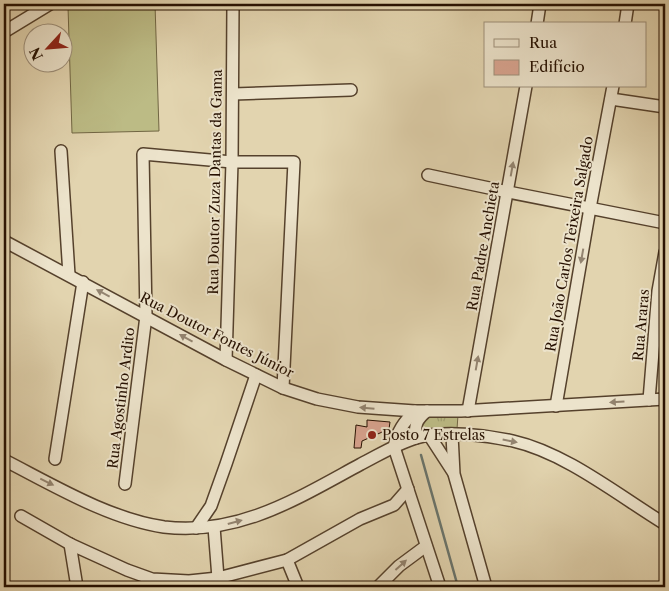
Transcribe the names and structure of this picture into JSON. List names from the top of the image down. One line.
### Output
{"streets":{"street":["Rua Doutor Zuza Dantas da Gama","Rua João Carlos Teixeira Salgado","Rua Padre Anchieta","Rua Araras","Rua Doutor Fontes Júnior","Rua Agostinho Ardito"]},"crossings":[["Rua Doutor Zuza Dantas da Gama","Rua Doutor Fontes Júnior"],["Rua Doutor Zuza Dantas da Gama","Rua Agostinho Ardito"],["Rua João Carlos Teixeira Salgado","Rua Doutor Fontes Júnior"],["Rua Padre Anchieta","Rua Doutor Fontes Júnior"],["Rua Araras","Rua Doutor Fontes Júnior"],["Rua Doutor Fontes Júnior","Rua Agostinho Ardito"]],"one_way":["Rua João Carlos Teixeira Salgado","Rua Padre Anchieta","Rua Doutor Fontes Júnior"],"places":["Posto 7 Estrelas"],"legend":["Rua","Edifício"],"north":"bottom left"}
